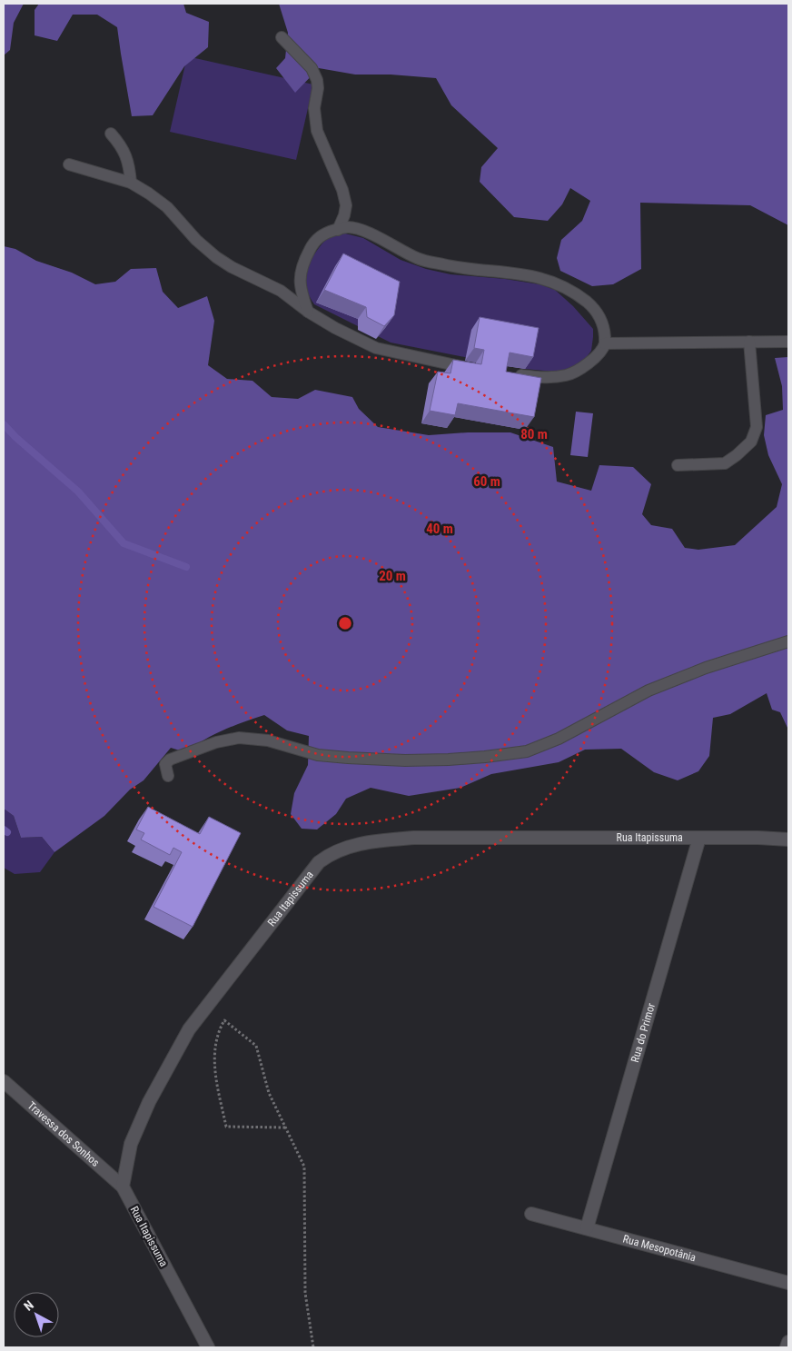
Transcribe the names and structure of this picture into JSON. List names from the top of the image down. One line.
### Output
{"streets":{"street":["Rua Itapissuma","Rua do Primor","Travessa dos Sonhos","Rua Mesopotânia"]},"crossings":[["Rua Itapissuma","Rua do Primor"],["Rua Itapissuma","Travessa dos Sonhos"],["Rua do Primor","Rua Mesopotânia"]],"north":"top left","rings":["80 m","60 m","40 m","20 m"]}
